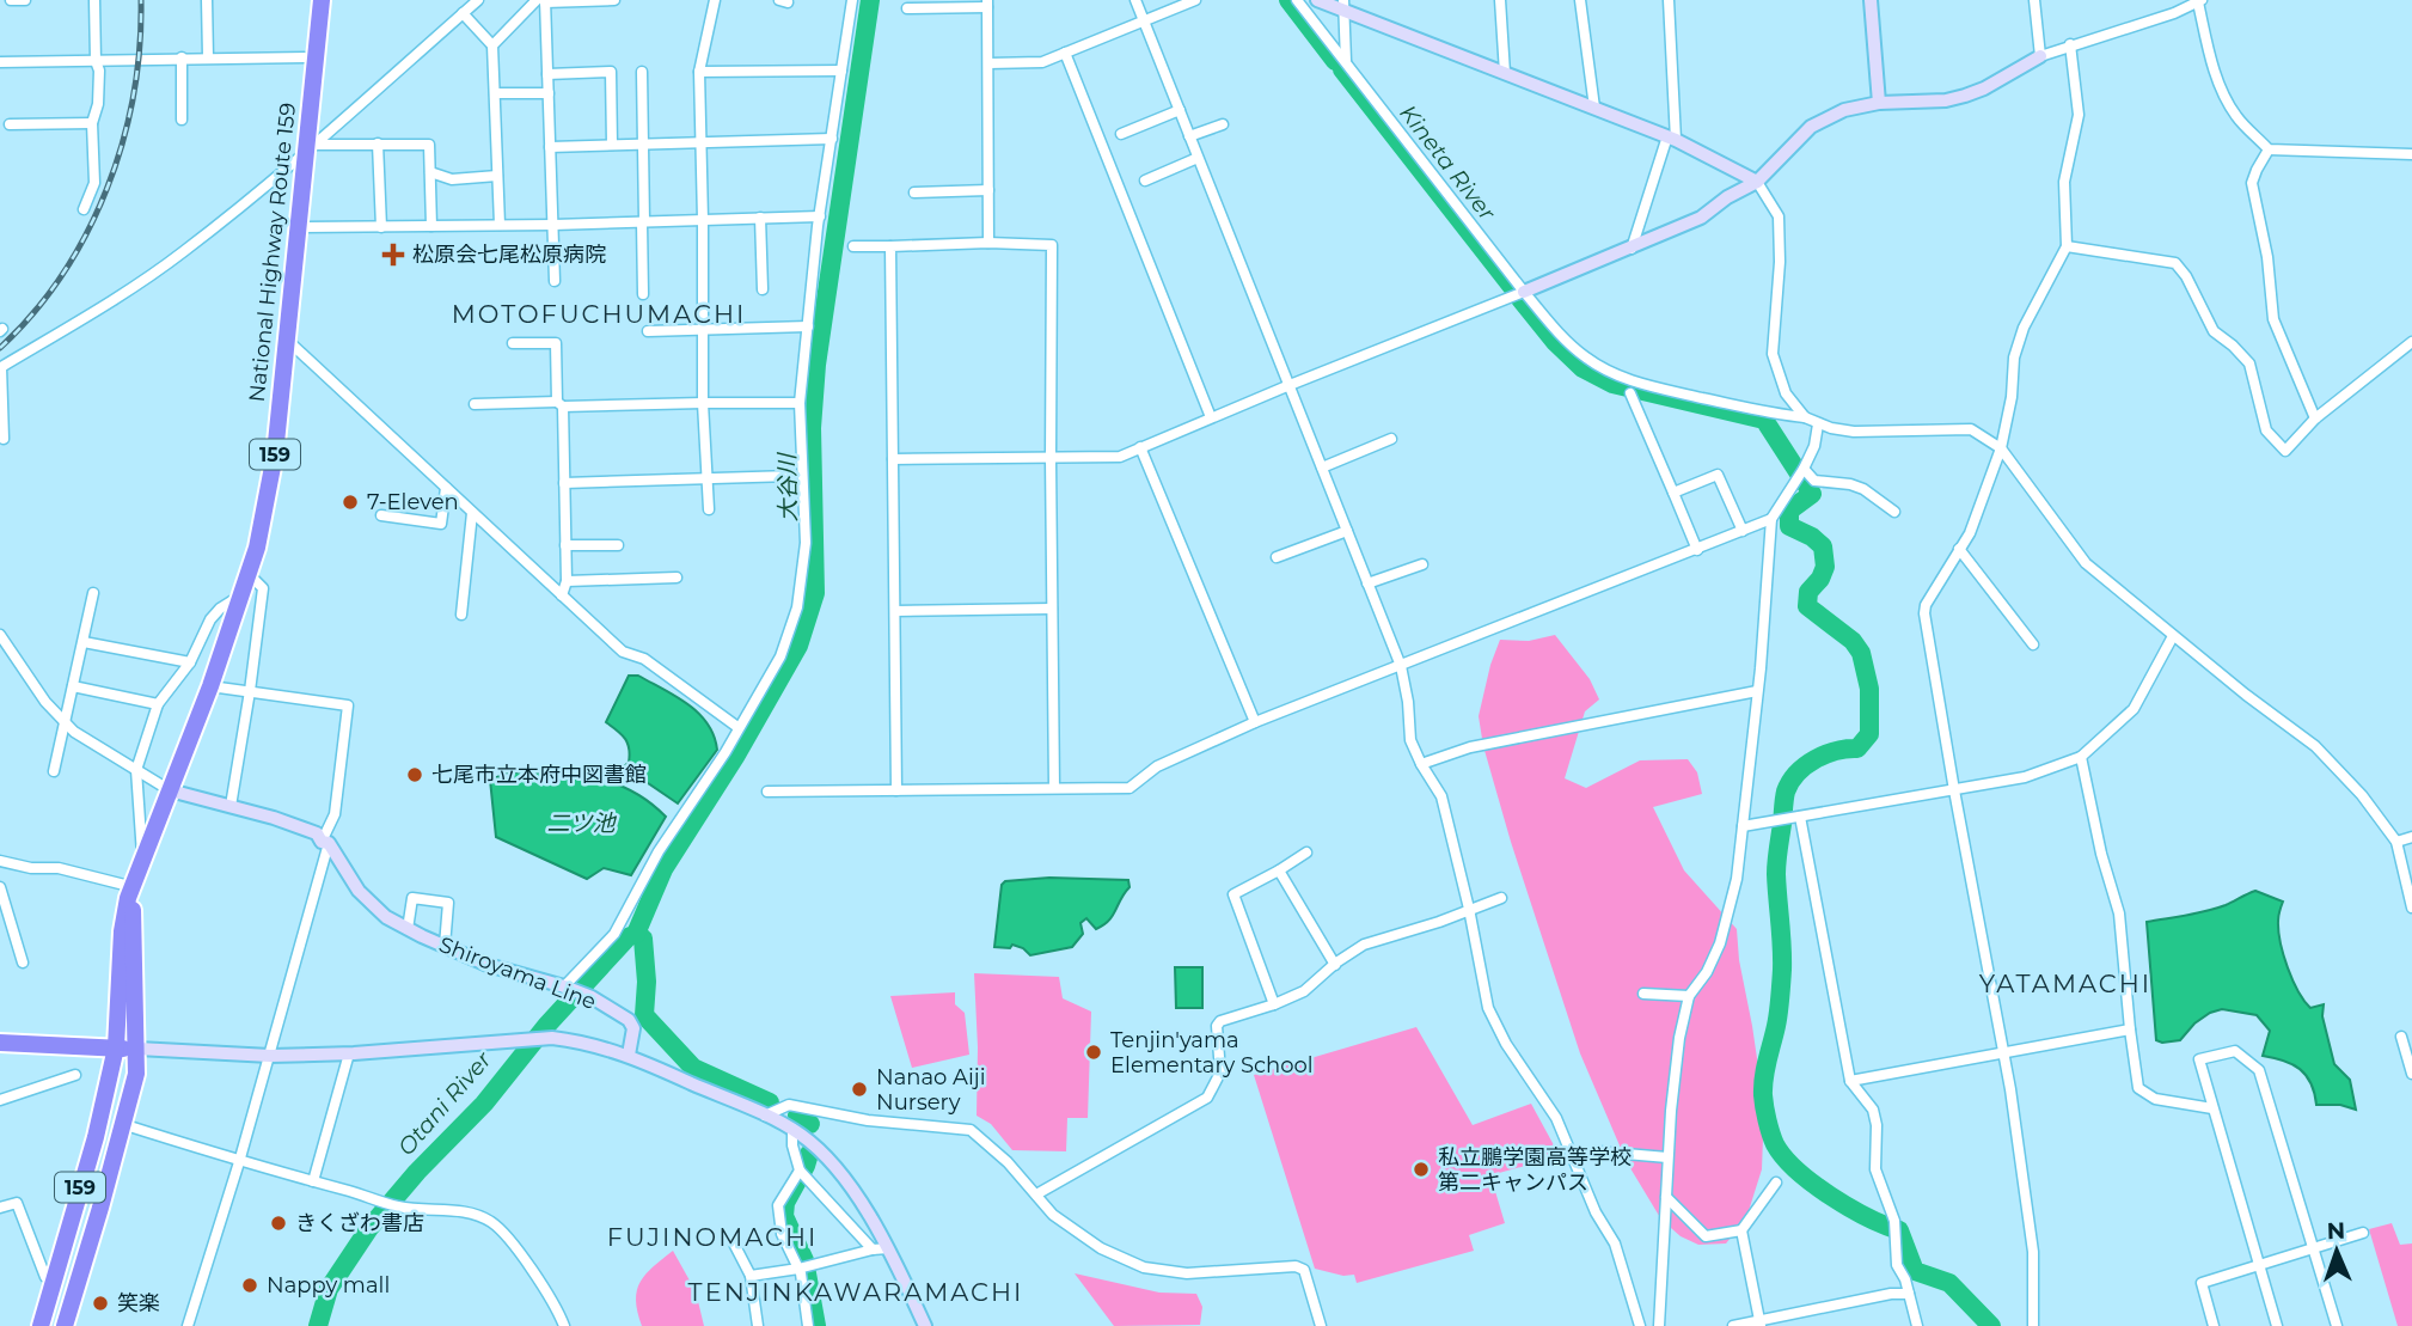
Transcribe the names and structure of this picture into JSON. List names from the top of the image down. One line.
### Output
{"streets":{"highway":["National Highway Route 159","159"],"main road":["Shiroyama Line"]},"crossings":[["National Highway Route 159","159"],["National Highway Route 159","Shiroyama Line"],["159","Shiroyama Line"]],"districts":["MOTOFUCHUMACHI","YATAMACHI","FUJINOMACHI","TENJINKAWARAMACHI"],"water":["Kineta River","大谷川","二ツ池","Otani River"],"places":{"health":["松原会七尾松原病院"],"other":["7-Eleven","七尾市立本府中図書館","Tenjin'yama Elementary School","Nanao Aiji Nursery","私立鵬学園高等学校 第二キャンパス","きくざわ書店","Nappy mall","笑楽"]},"north":"top"}
